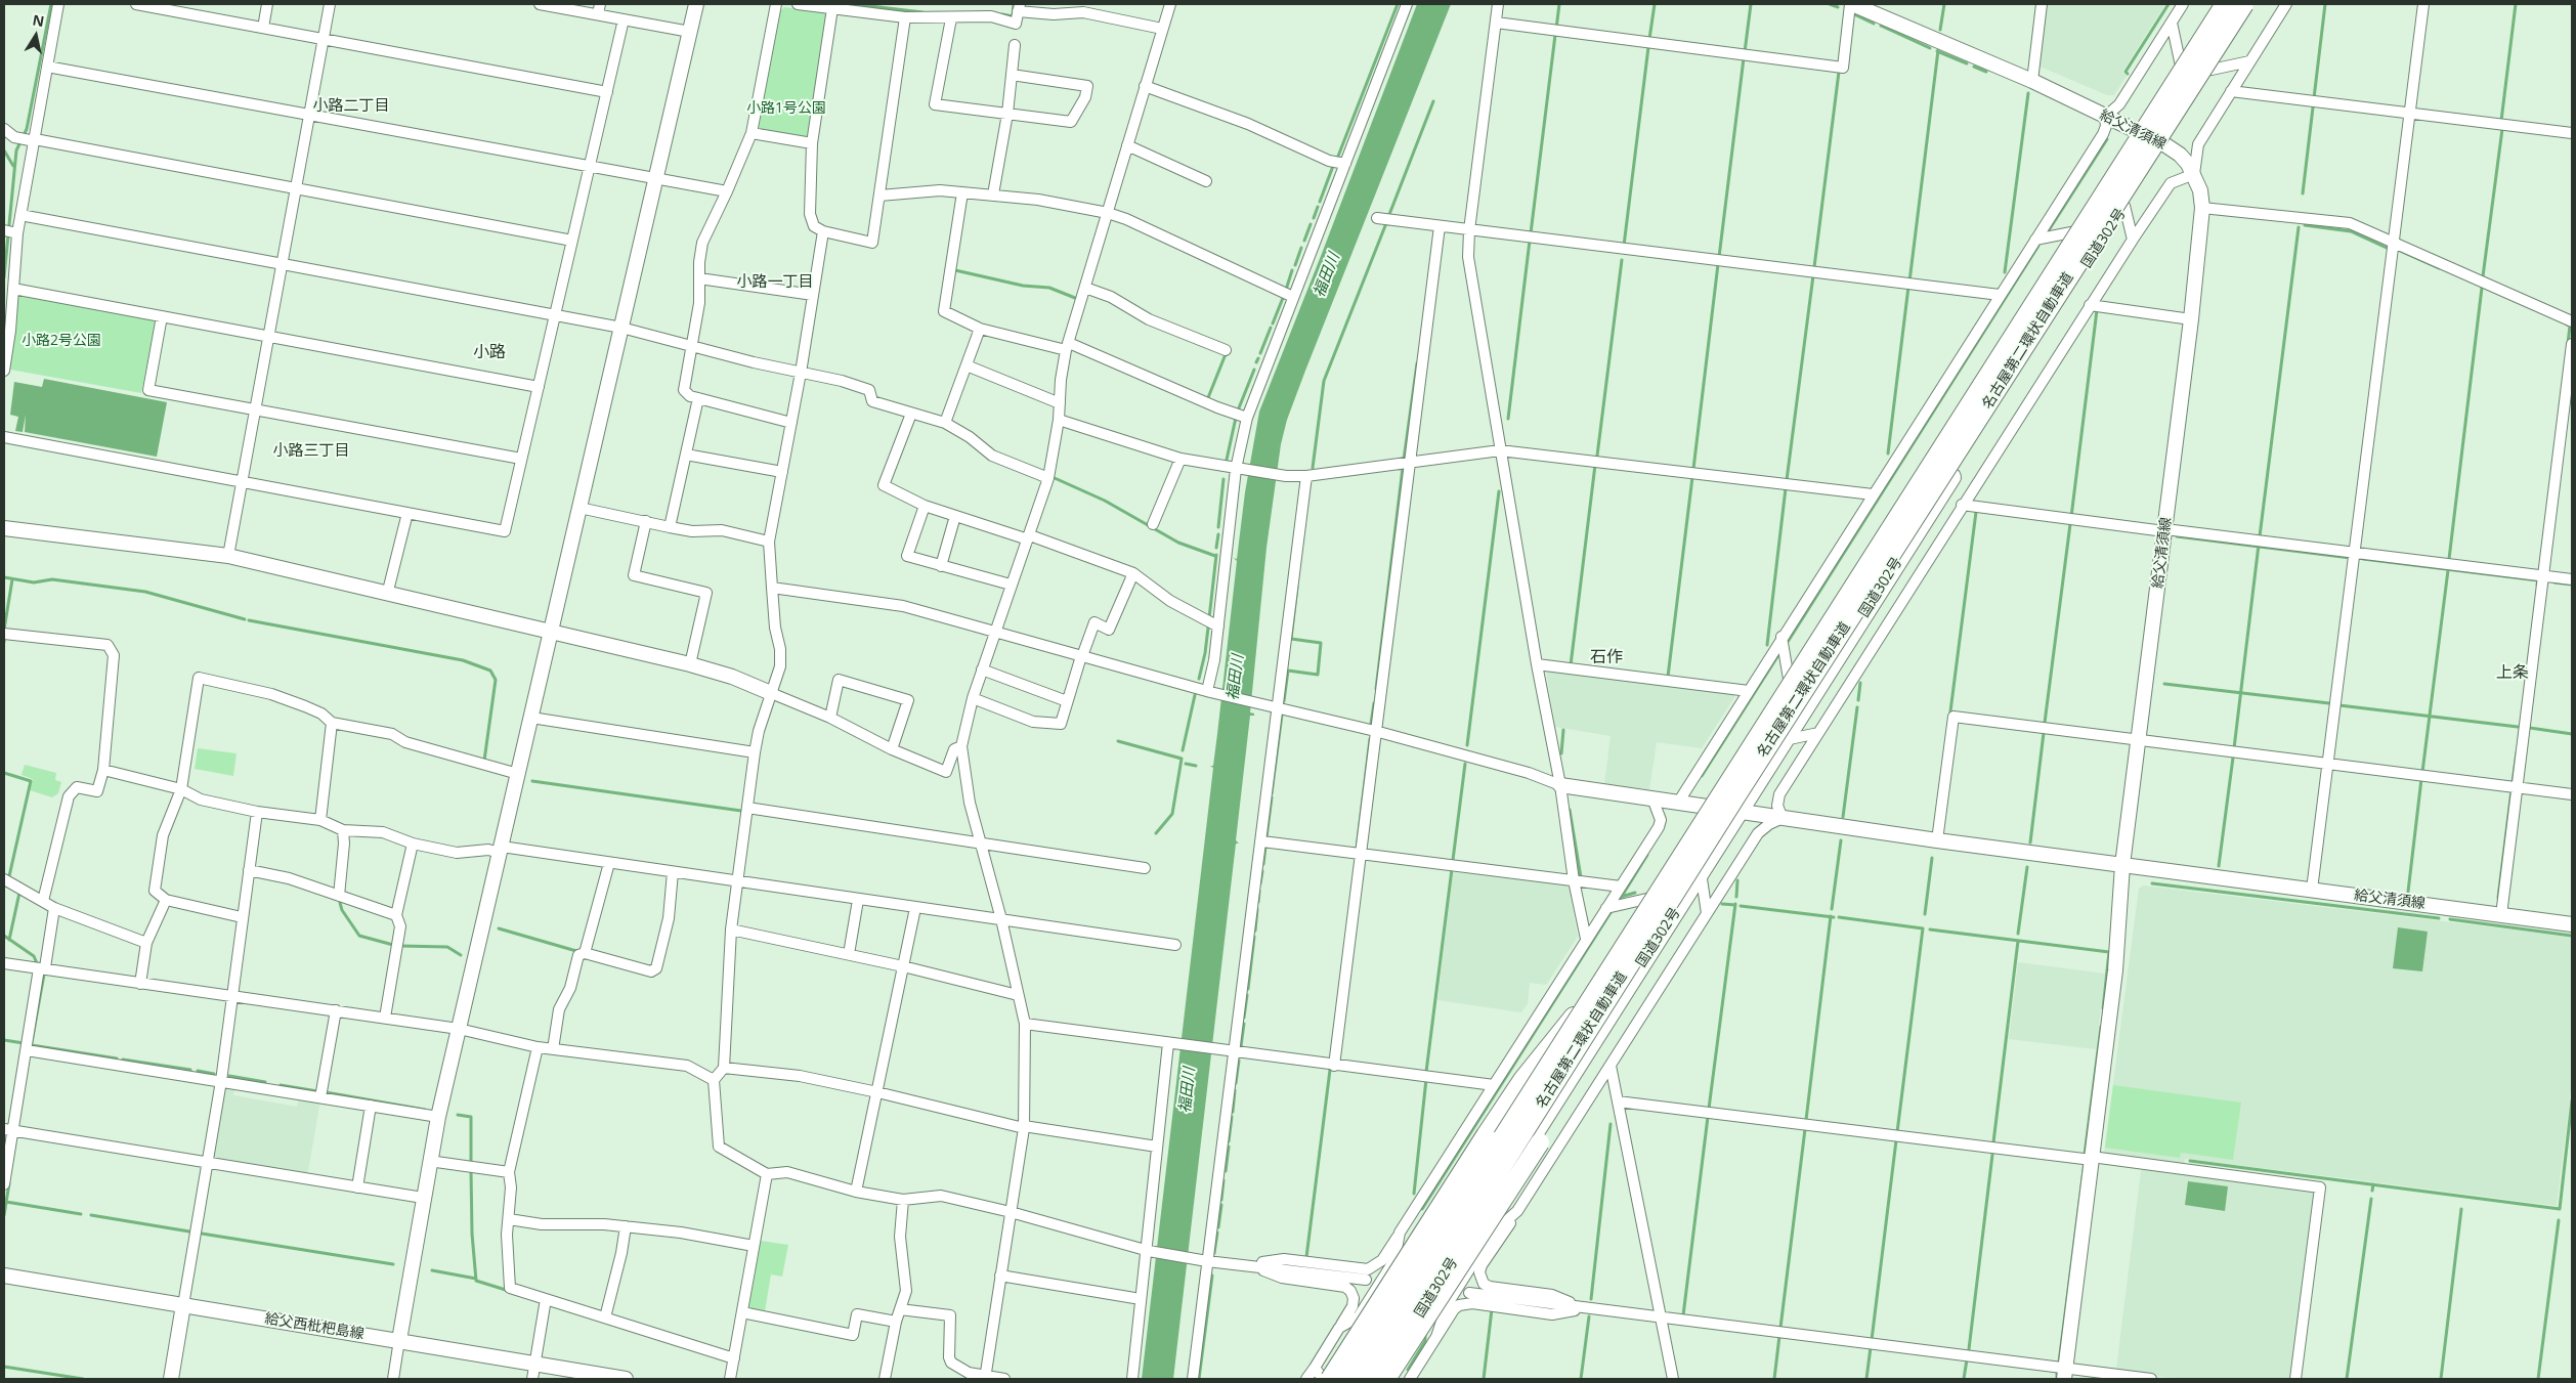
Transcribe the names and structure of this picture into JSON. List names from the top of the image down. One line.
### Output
{"streets":{"highway":["国道302号","名古屋第二環状自動車道"],"street":["給父清須線","給父西枇杷島線"]},"crossings":[["給父清須線","国道302号"]],"districts":["小路二丁目","小路一丁目","小路","小路三丁目","石作","上条"],"water":["福田川"],"parks":["小路1号公園","小路2号公園"],"north":"top"}
